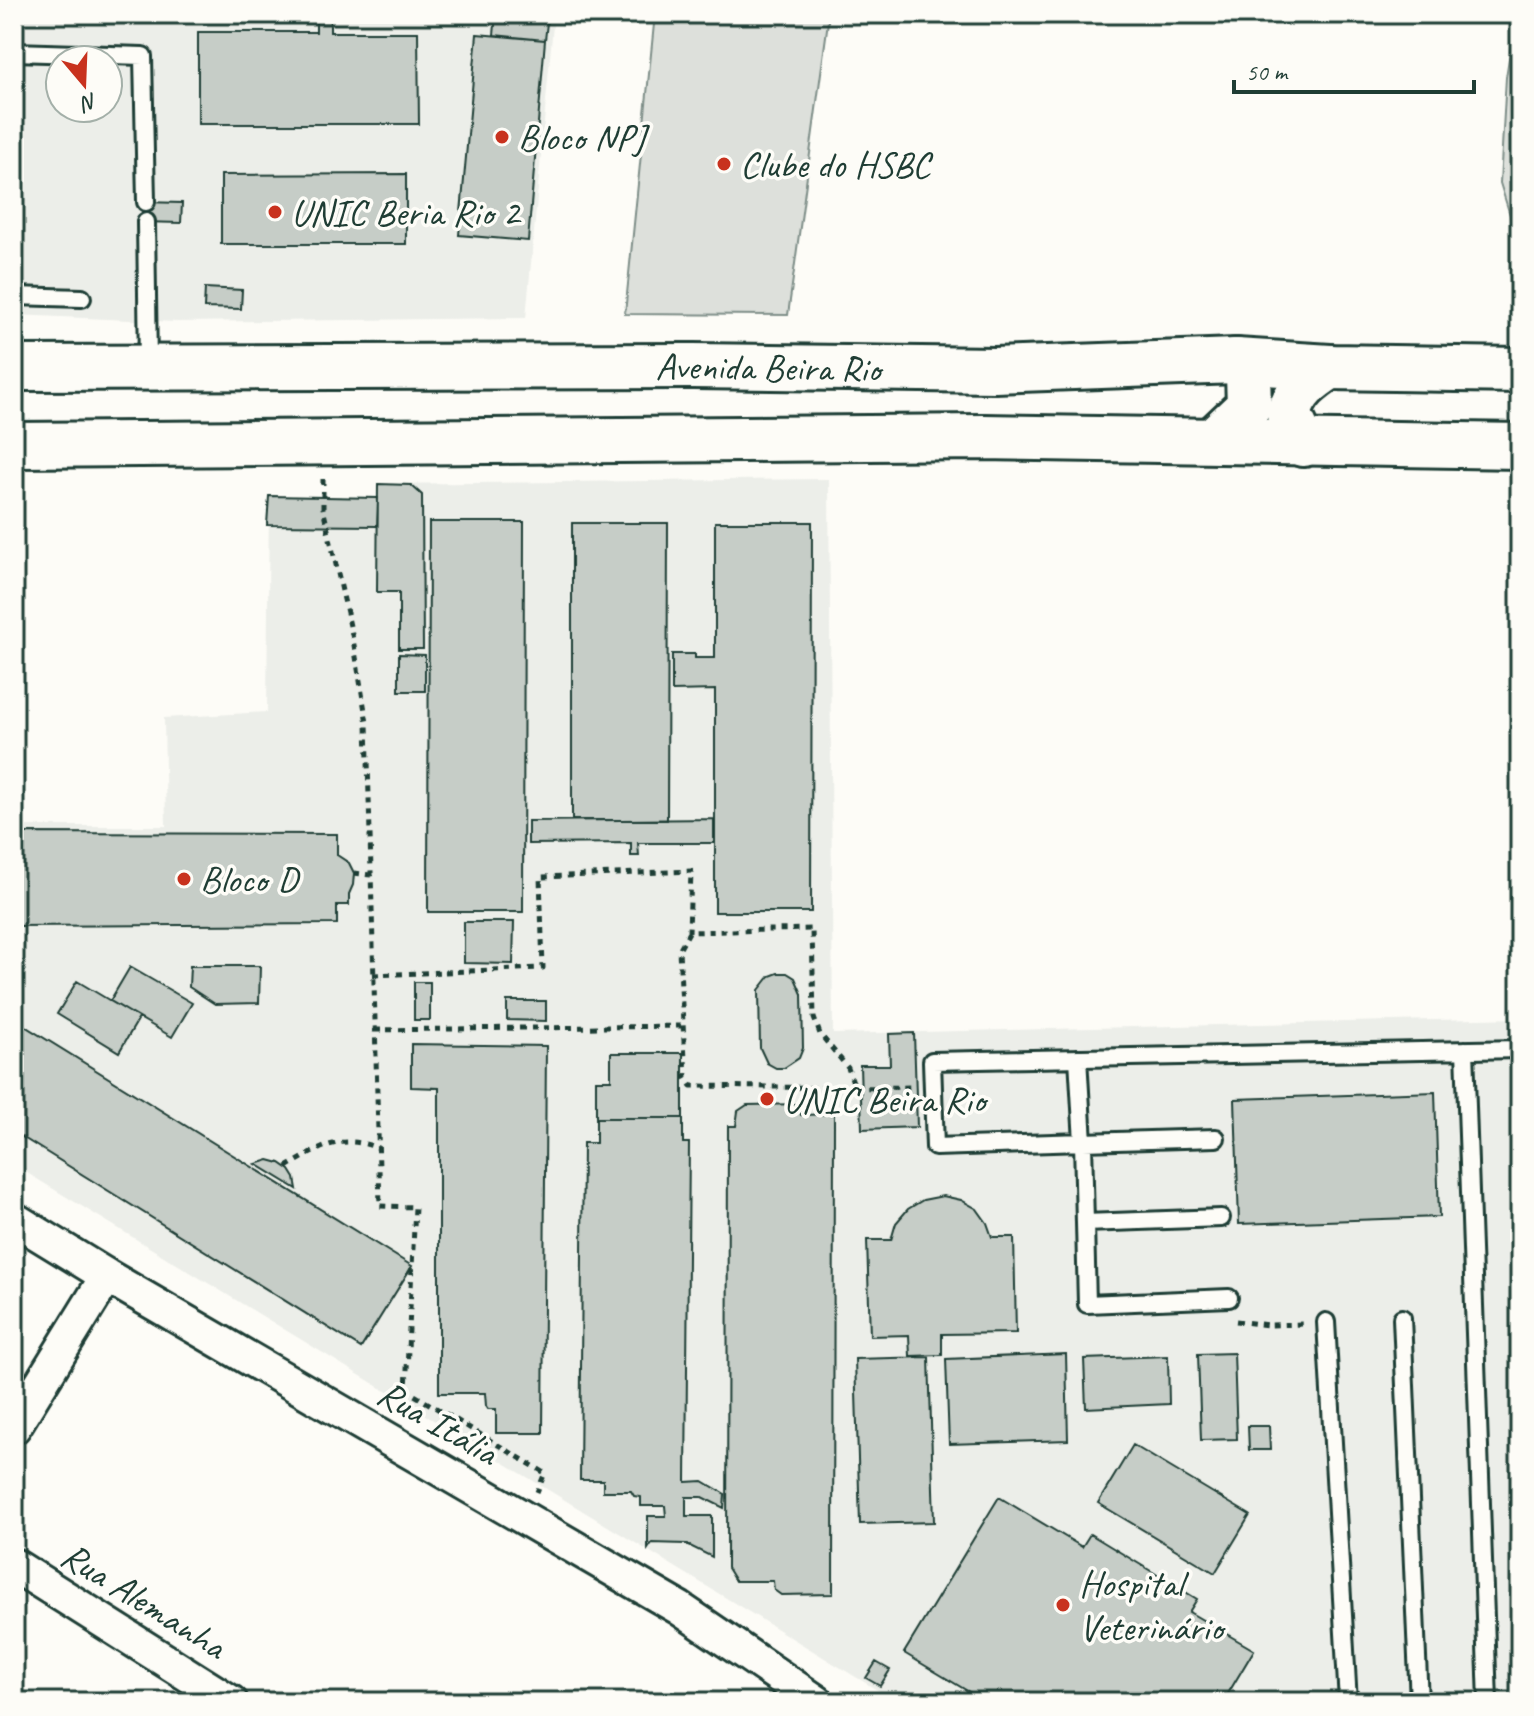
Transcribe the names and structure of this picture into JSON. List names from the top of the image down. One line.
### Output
{"streets":{"main road":["Avenida Beira Rio"],"street":["Rua Itália","Rua Alemanha"]},"places":["Bloco NPJ","Clube do HSBC","UNIC Beria Rio 2","Bloco D","UNIC Beira Rio","Hospital Veterinário"],"scale_bar":"50 m","north":"bottom"}
